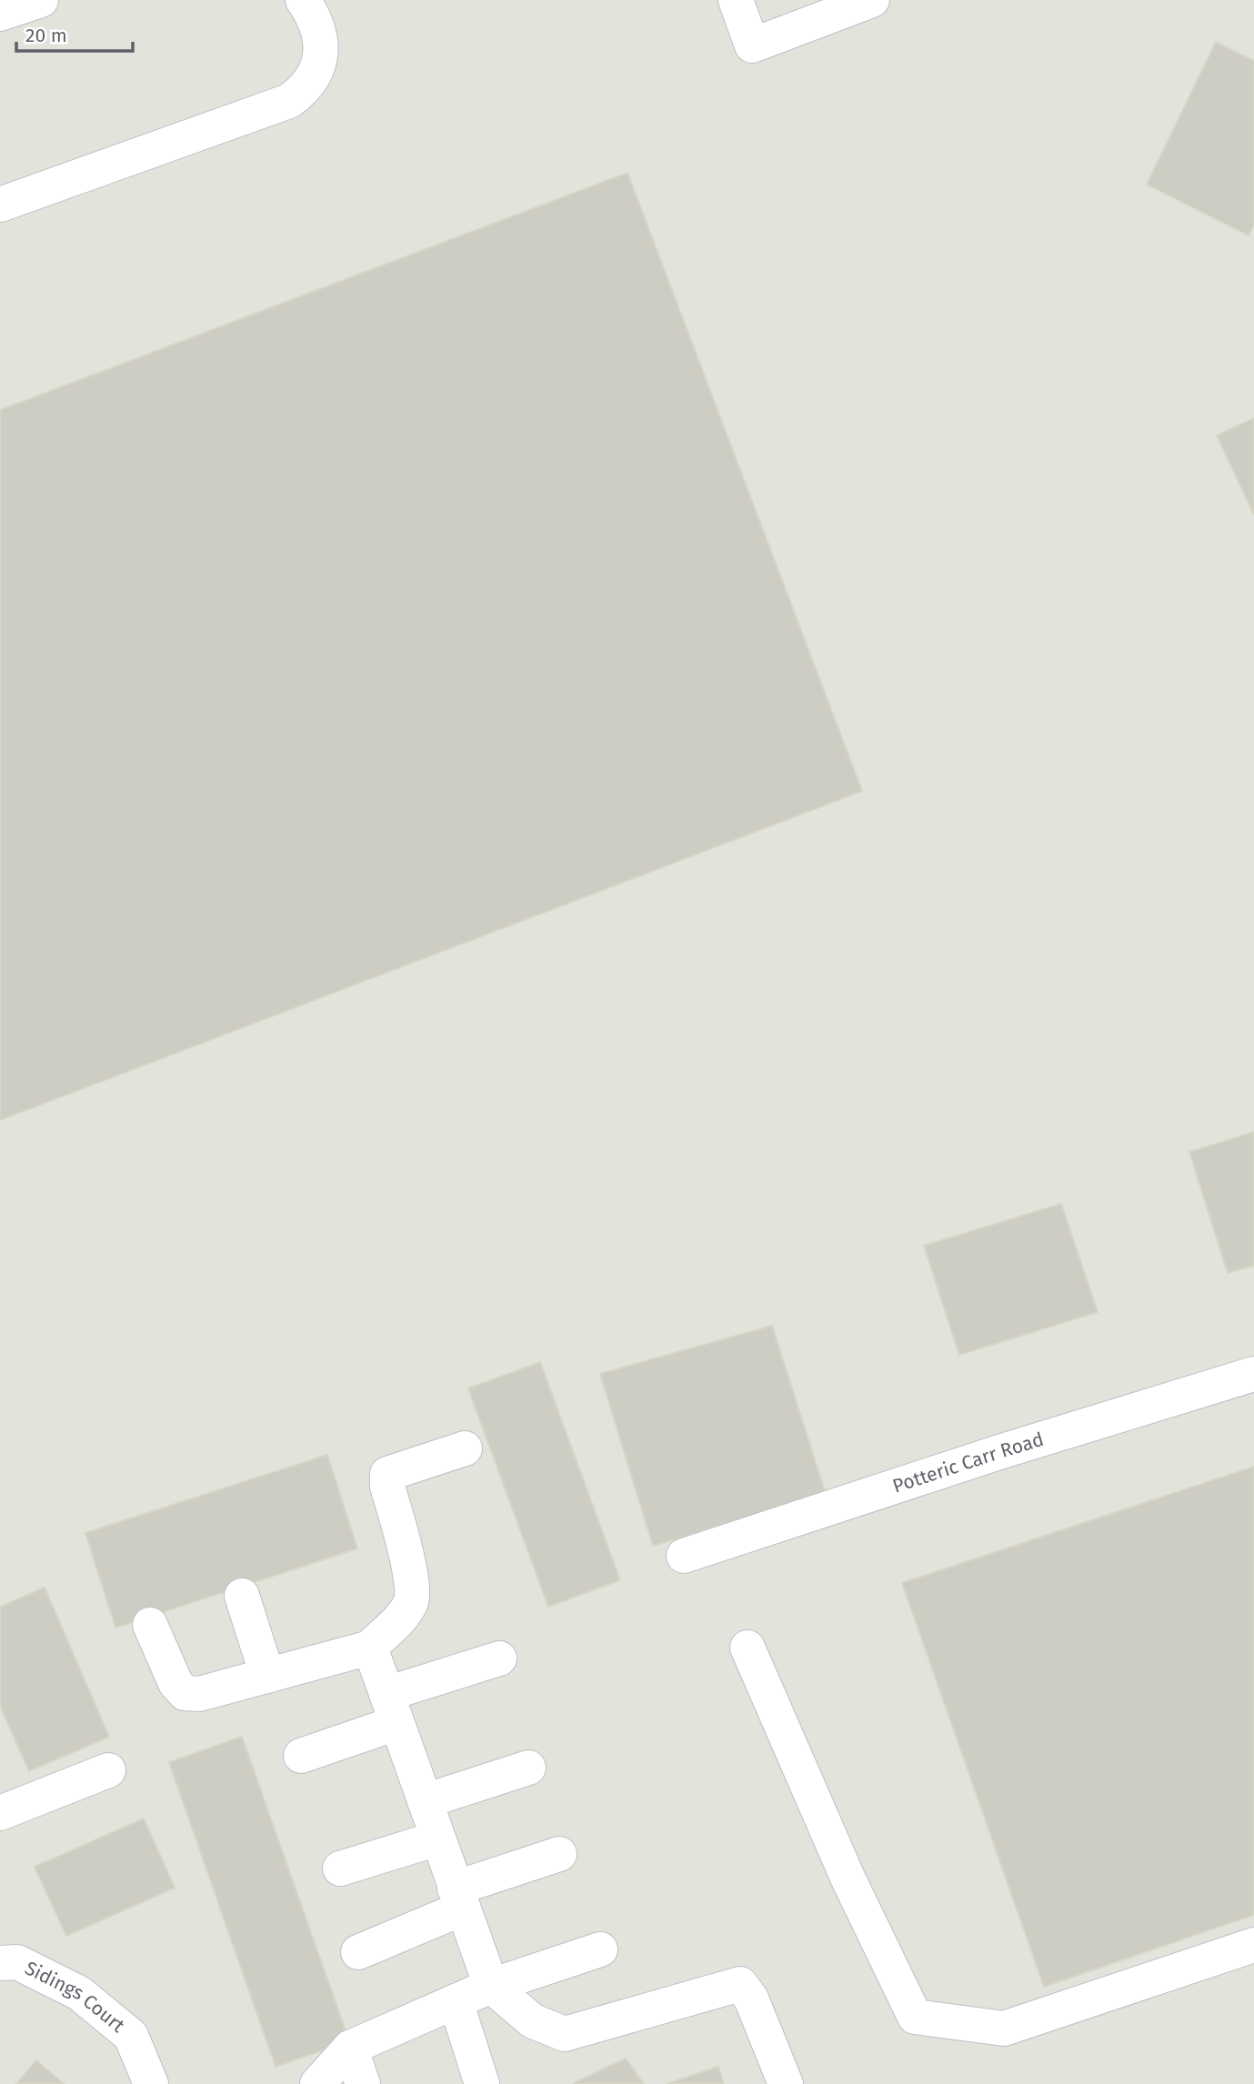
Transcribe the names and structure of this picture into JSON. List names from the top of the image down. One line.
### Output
{"streets":{"street":["Potteric Carr Road","Sidings Court"]},"scale_bar":"20 m"}
